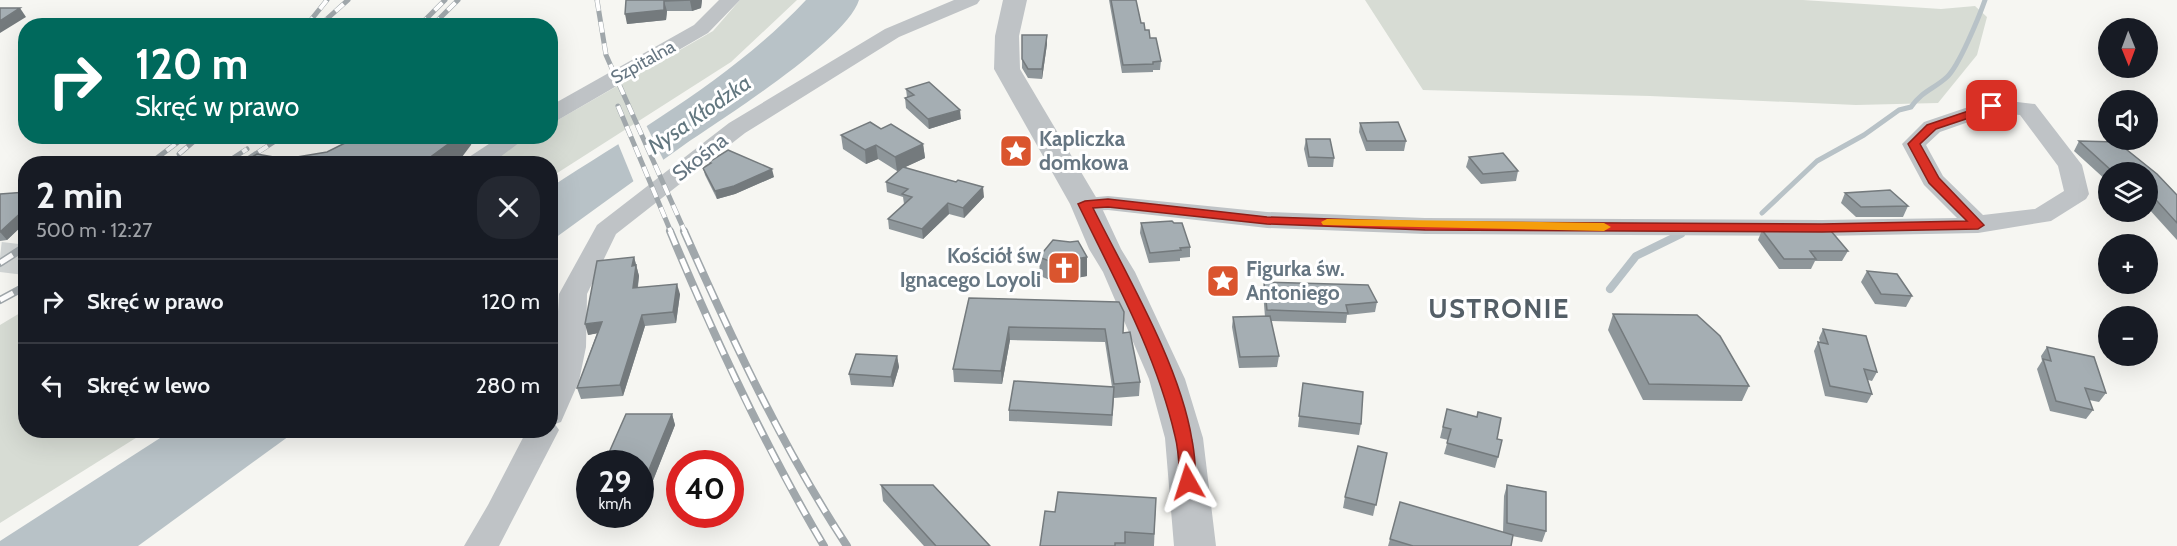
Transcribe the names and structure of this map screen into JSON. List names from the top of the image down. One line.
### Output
{"streets":{"street":["Szpitalna","Skośna"]},"districts":["USTRONIE"],"water":["Nysa Kłodzka"],"places":{"place":["Kapliczka domkowa","Figurka św. Antoniego"],"church":["Kościół św Ignacego Loyoli"]},"north":"bottom","page":{"map_buttons":["+","−"],"turn":["120 m","Skręć w prawo"],"heading":["2 min","500 m · 12:27"],"list":[{"name":"Skręć w prawo","value":"120 m"},{"name":"Skręć w lewo","value":"280 m"}],"speed":"29 km/h","limit":"40"}}
